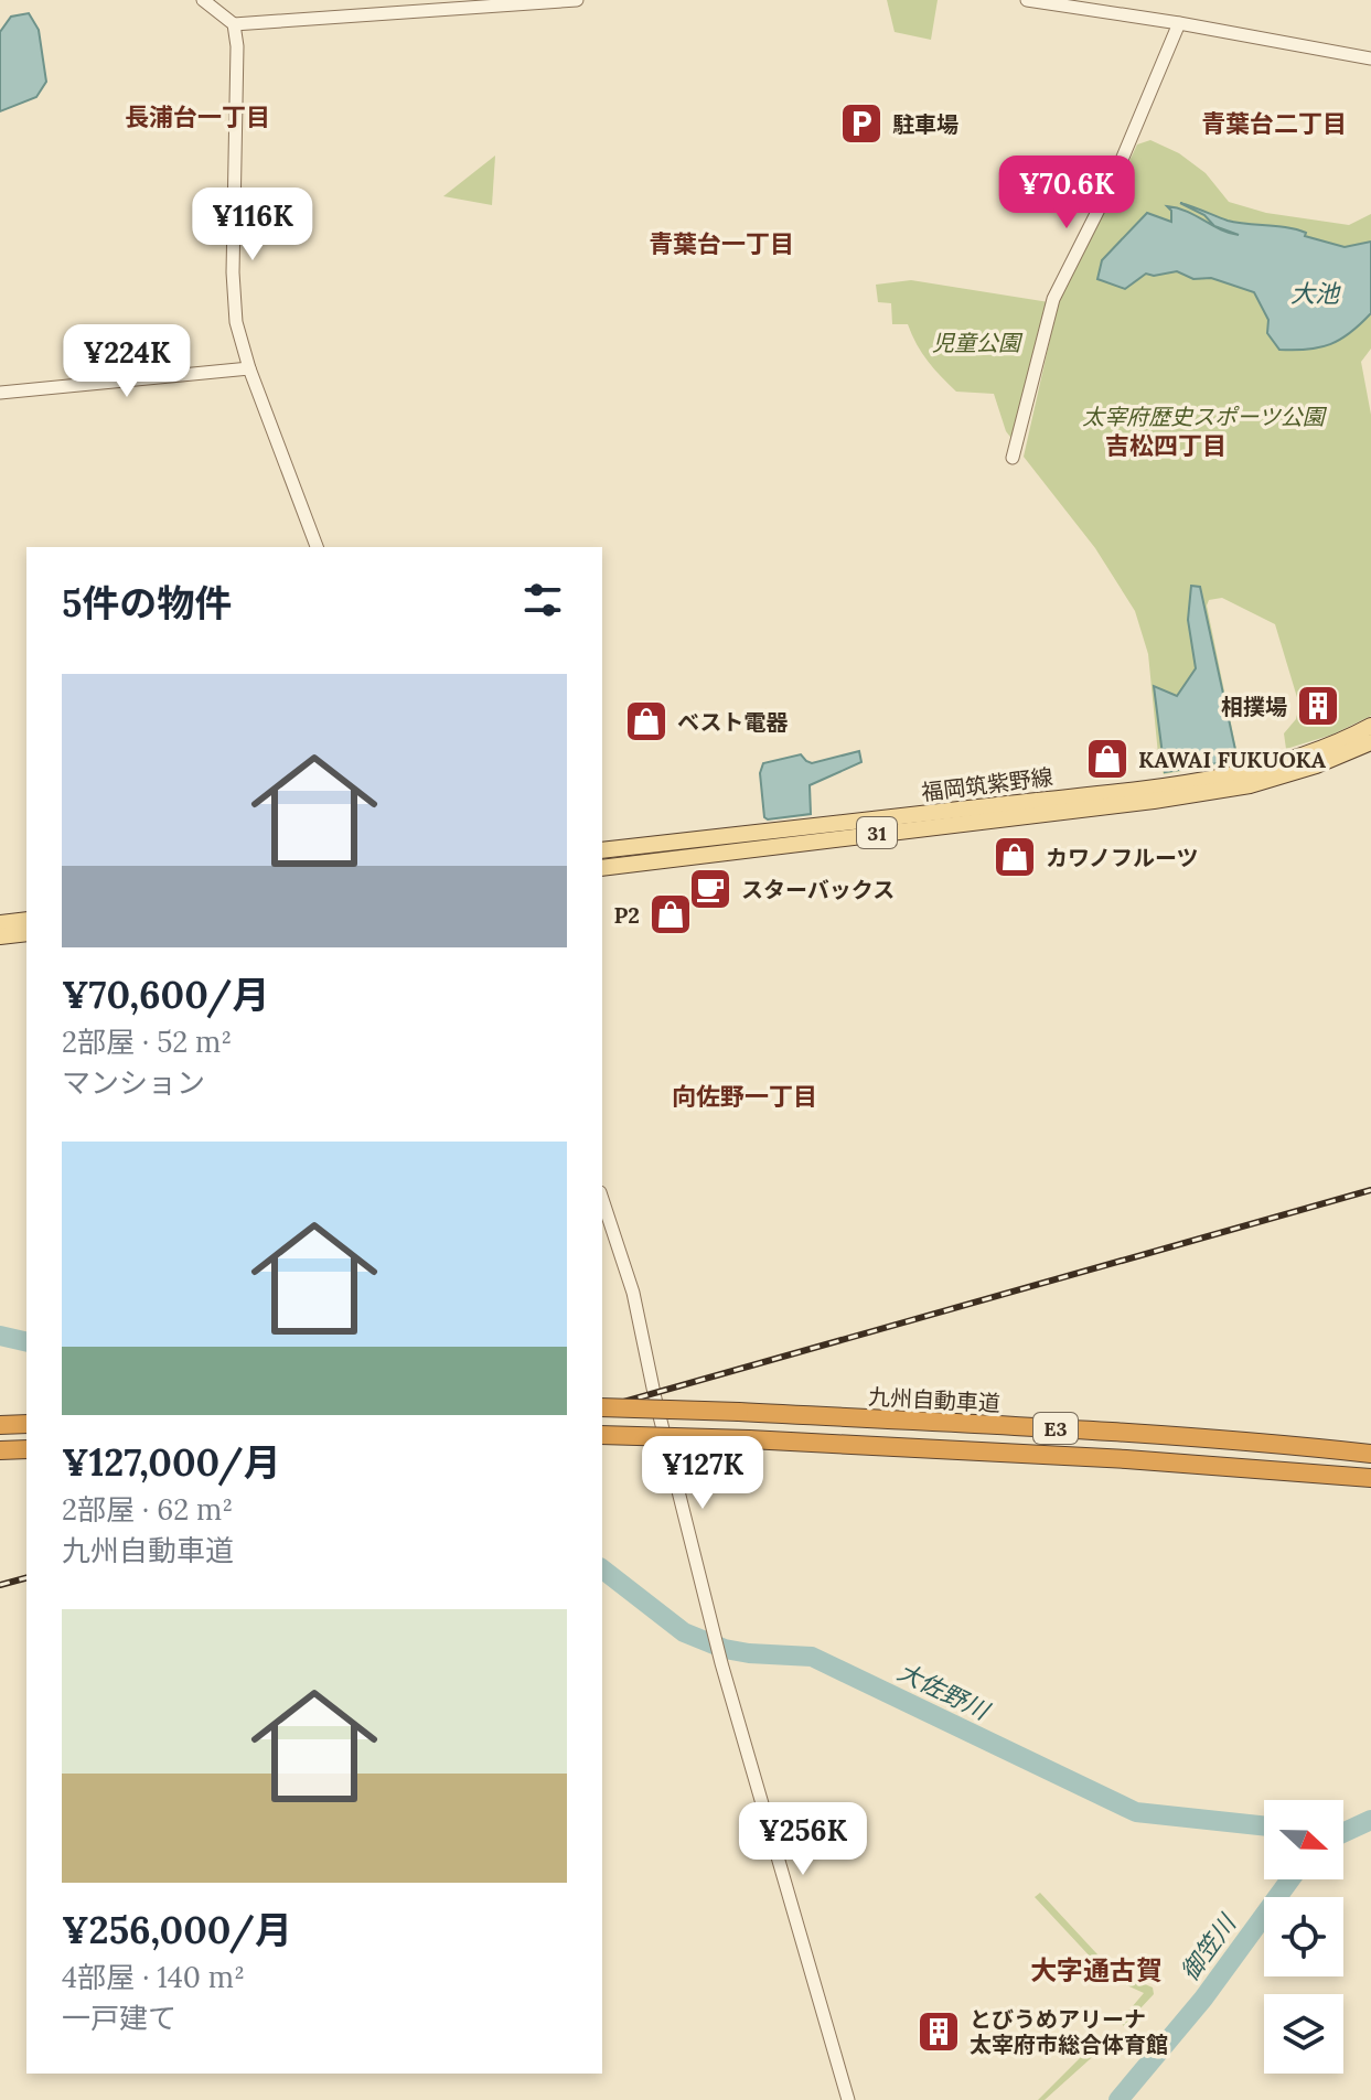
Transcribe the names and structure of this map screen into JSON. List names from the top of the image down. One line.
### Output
{"streets":{"highway":["九州自動車道","E3"],"main road":["福岡筑紫野線","31"]},"districts":["長浦台一丁目","青葉台二丁目","青葉台一丁目","吉松四丁目","向佐野一丁目","大字通古賀"],"water":["大池","大佐野川","御笠川"],"parks":["児童公園","太宰府歴史スポーツ公園"],"places":{"parking":["駐車場"],"building":["相撲場","とびうめアリーナ 太宰府市総合体育館"],"shop":["ベスト電器","KAWAI FUKUOKA","カワノフルーツ","P2"],"cafe":["スターバックス"]},"north":"right","page":{"price":["¥70.6K","¥116K","¥224K","¥127K","¥256K"],"heading":"5件の物件","list":[{"name":"¥70,600/月","note":"2部屋 · 52 m² · マンション"},{"name":"¥127,000/月","note":"2部屋 · 62 m² · 九州自動車道"},{"name":"¥256,000/月","note":"4部屋 · 140 m² · 一戸建て"}]}}
